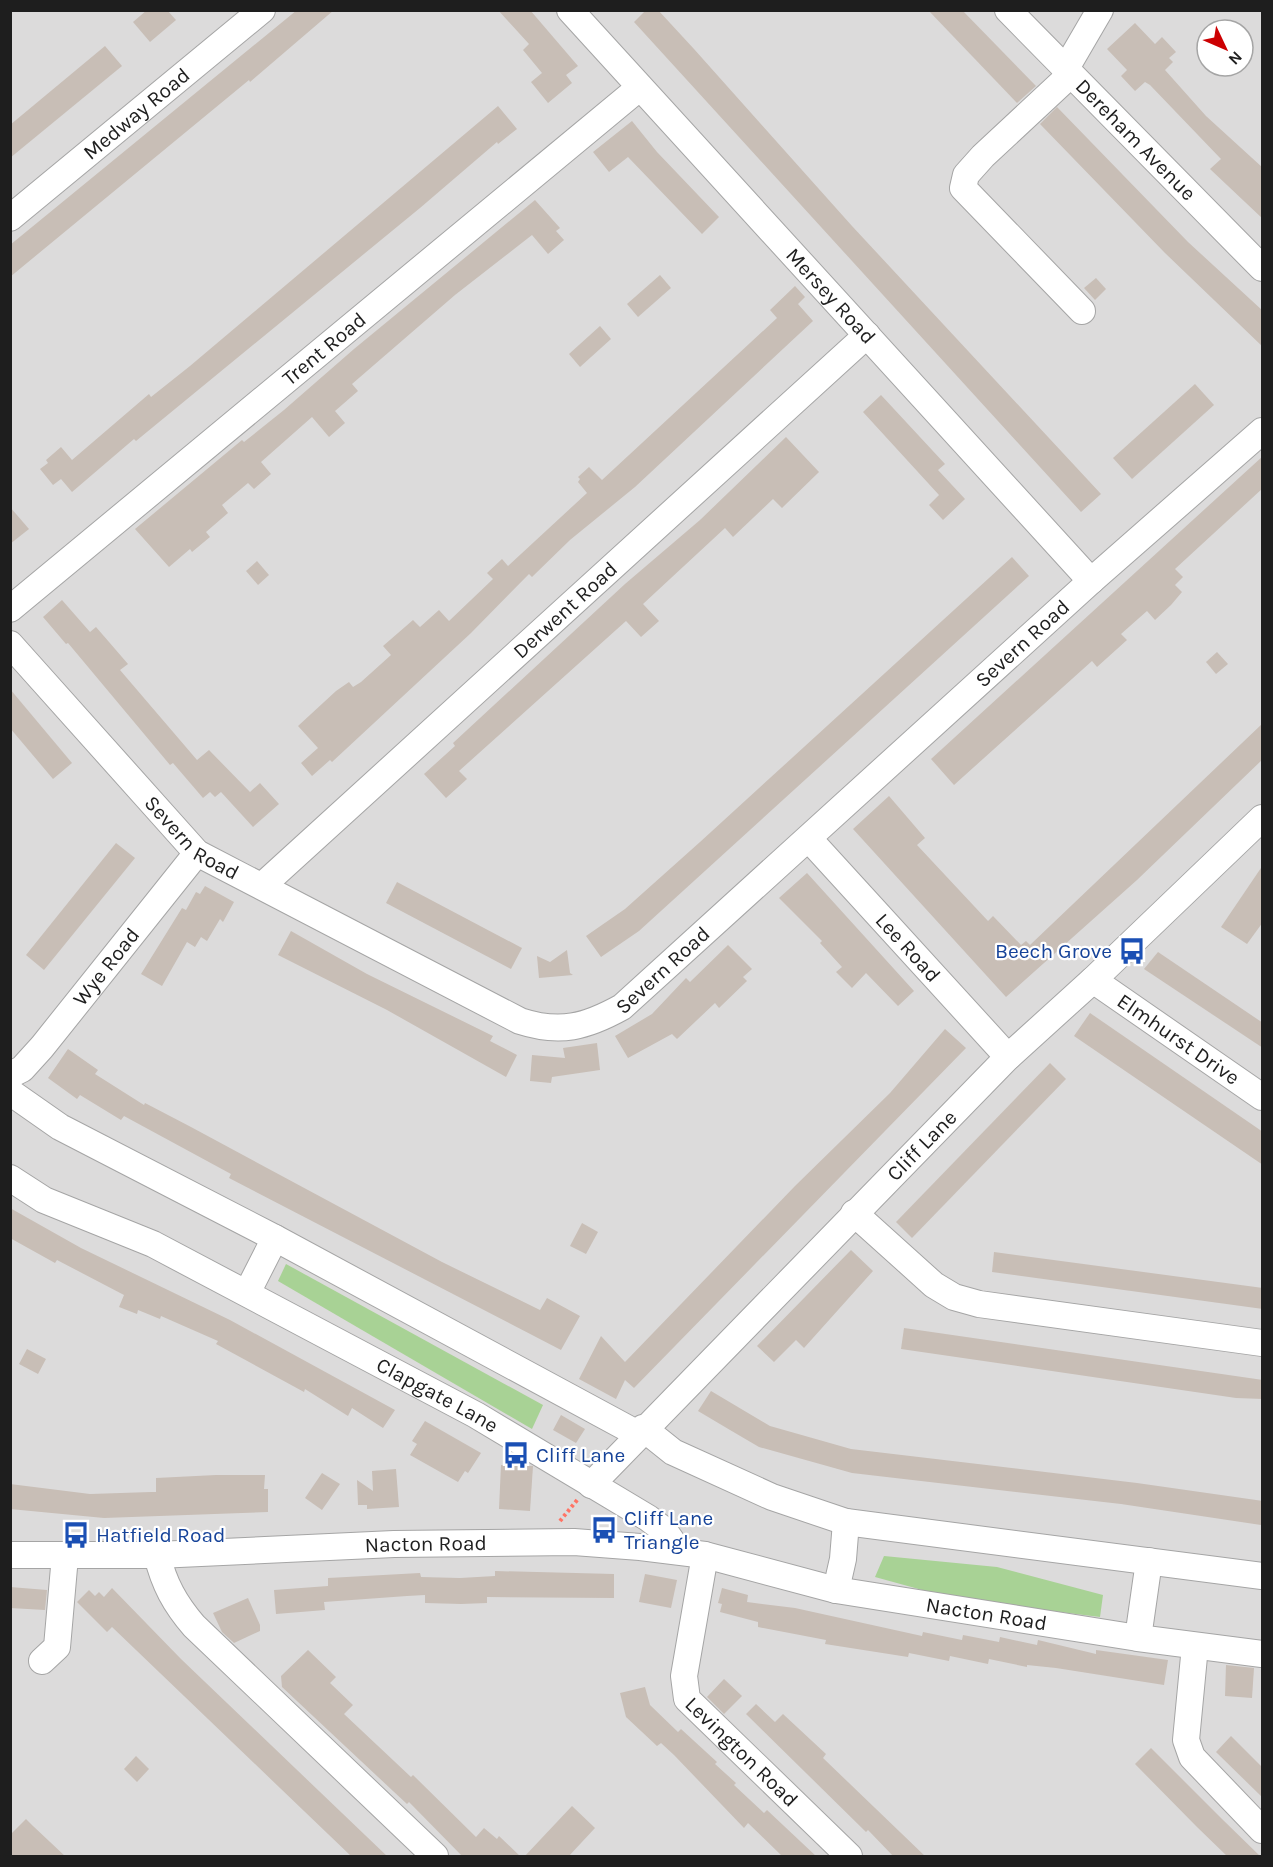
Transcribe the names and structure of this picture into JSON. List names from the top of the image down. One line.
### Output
{"streets":{"street":["Medway Road","Dereham Avenue","Mersey Road","Trent Road","Derwent Road","Severn Road","Lee Road","Wye Road","Elmhurst Drive","Cliff Lane","Clapgate Lane","Nacton Road","Levington Road"]},"crossings":[["Mersey Road","Trent Road"],["Mersey Road","Derwent Road"],["Mersey Road","Severn Road"],["Derwent Road","Severn Road"],["Severn Road","Lee Road"],["Severn Road","Wye Road"],["Lee Road","Cliff Lane"],["Elmhurst Drive","Cliff Lane"],["Cliff Lane","Clapgate Lane"],["Clapgate Lane","Nacton Road"],["Nacton Road","Levington Road"]],"places":{"bus stop":["Beech Grove","Cliff Lane","Cliff Lane Triangle","Hatfield Road"]},"north":"bottom right"}
